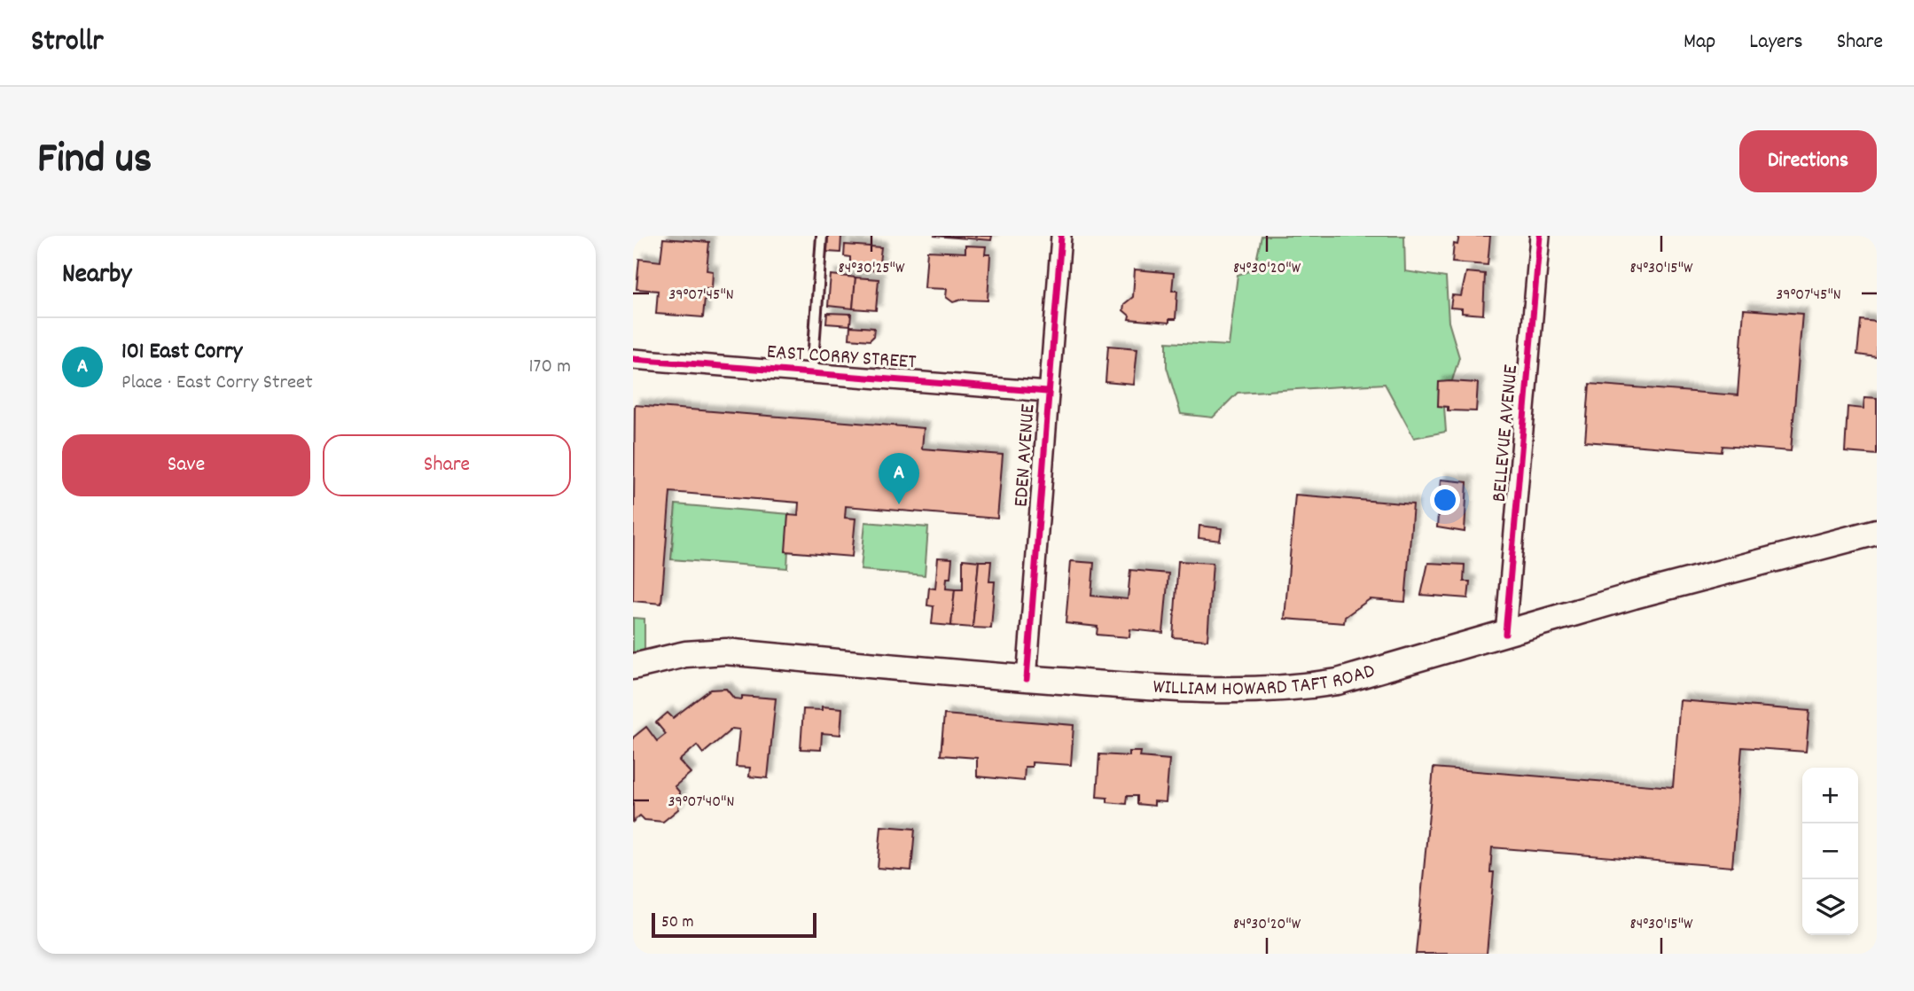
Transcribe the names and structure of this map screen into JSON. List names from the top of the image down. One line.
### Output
{"streets":{"main road":["WILLIAM HOWARD TAFT ROAD"],"street":["EAST CORRY STREET","BELLEVUE AVENUE","EDEN AVENUE"]},"crossings":[["EAST CORRY STREET","EDEN AVENUE"],["BELLEVUE AVENUE","WILLIAM HOWARD TAFT ROAD"],["EDEN AVENUE","WILLIAM HOWARD TAFT ROAD"]],"scale_bar":"50 m","page":{"header":"Strollr","nav":["Map","Layers","Share"],"title":"Find us","buttons":["Directions",["Save","Share"]],"heading":"Nearby","list":[{"mark":"A","name":"101 East Corry","note":"Place · East Corry Street","value":"170 m"}],"pins":"A","map_buttons":["+","−"],"scale":"50 m"},"coordinates":["84°30'25\"W","84°30'20\"W","84°30'15\"W","39°07'45\"N","39°07'40\"N"]}
